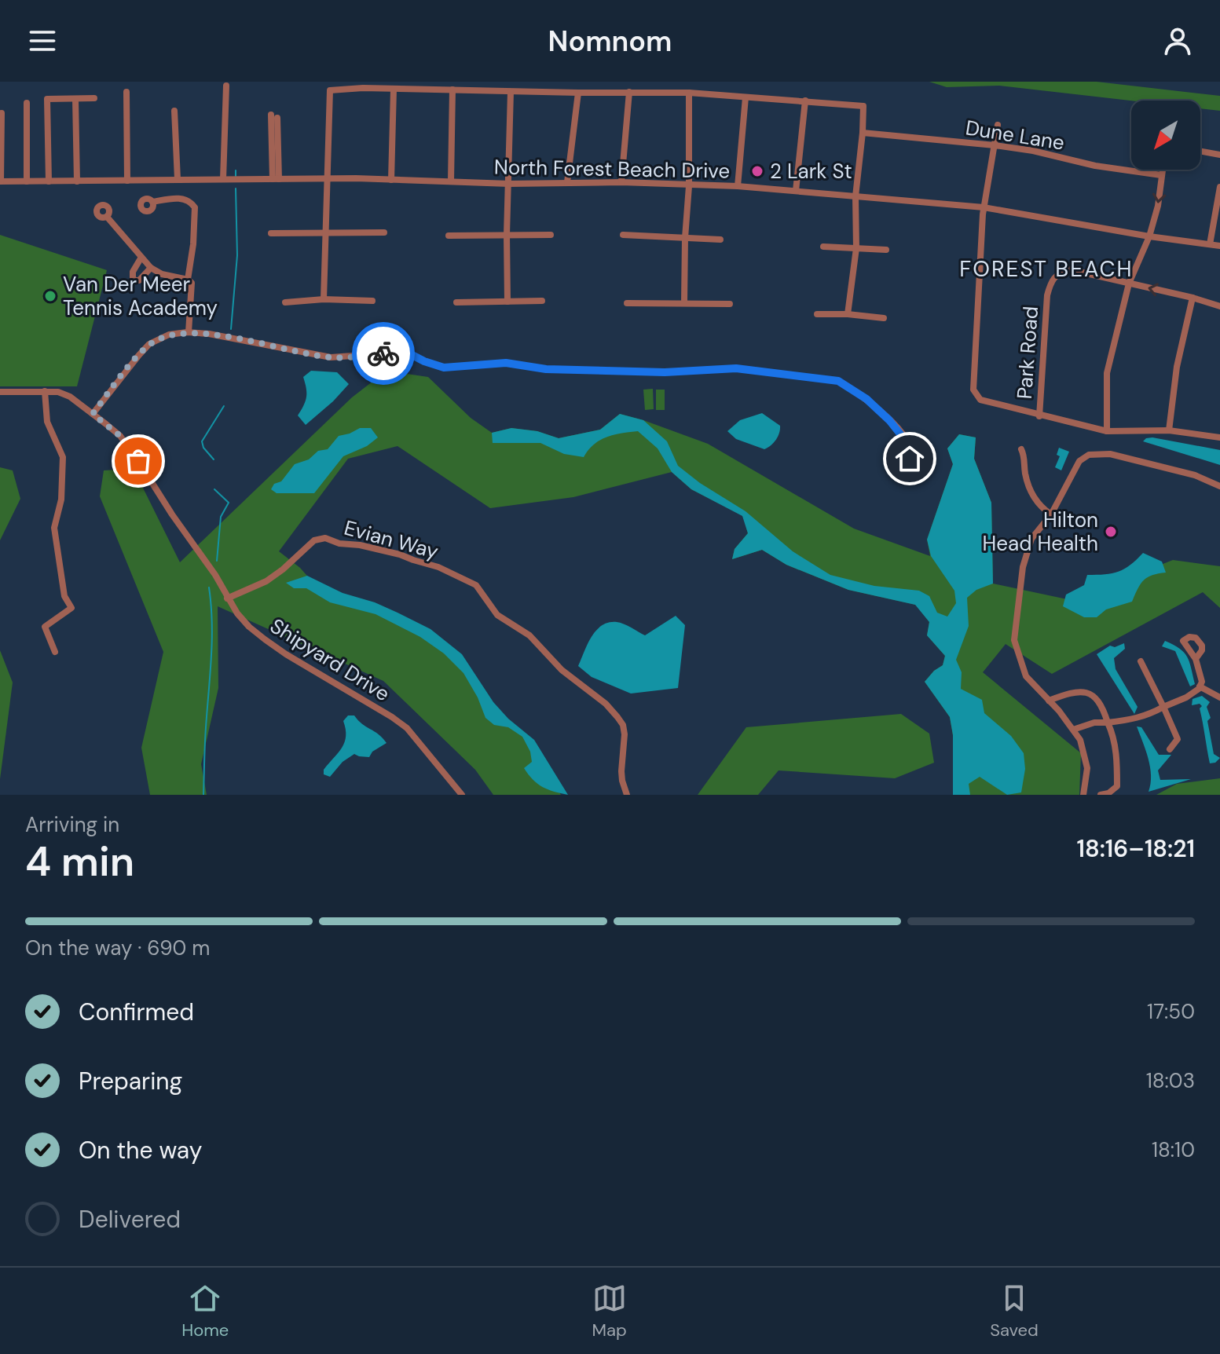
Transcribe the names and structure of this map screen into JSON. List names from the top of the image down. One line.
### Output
{"streets":{"street":["Dune Lane","North Forest Beach Drive","Park Road","Evian Way","Shipyard Drive"]},"crossings":[["Evian Way","Shipyard Drive"]],"districts":["FOREST BEACH"],"places":["2 Lark St","Van Der Meer Tennis Academy","Hilton Head Health"],"north":"bottom left","page":{"header":"Nomnom","heading":["4 min","Arriving in","18:16–18:21"],"bar":"On the way · 690 m","list":[["Confirmed","17:50"],["Preparing","18:03"],["On the way","18:10"],"Delivered"],"tabs":["Home","Map","Saved"]}}
